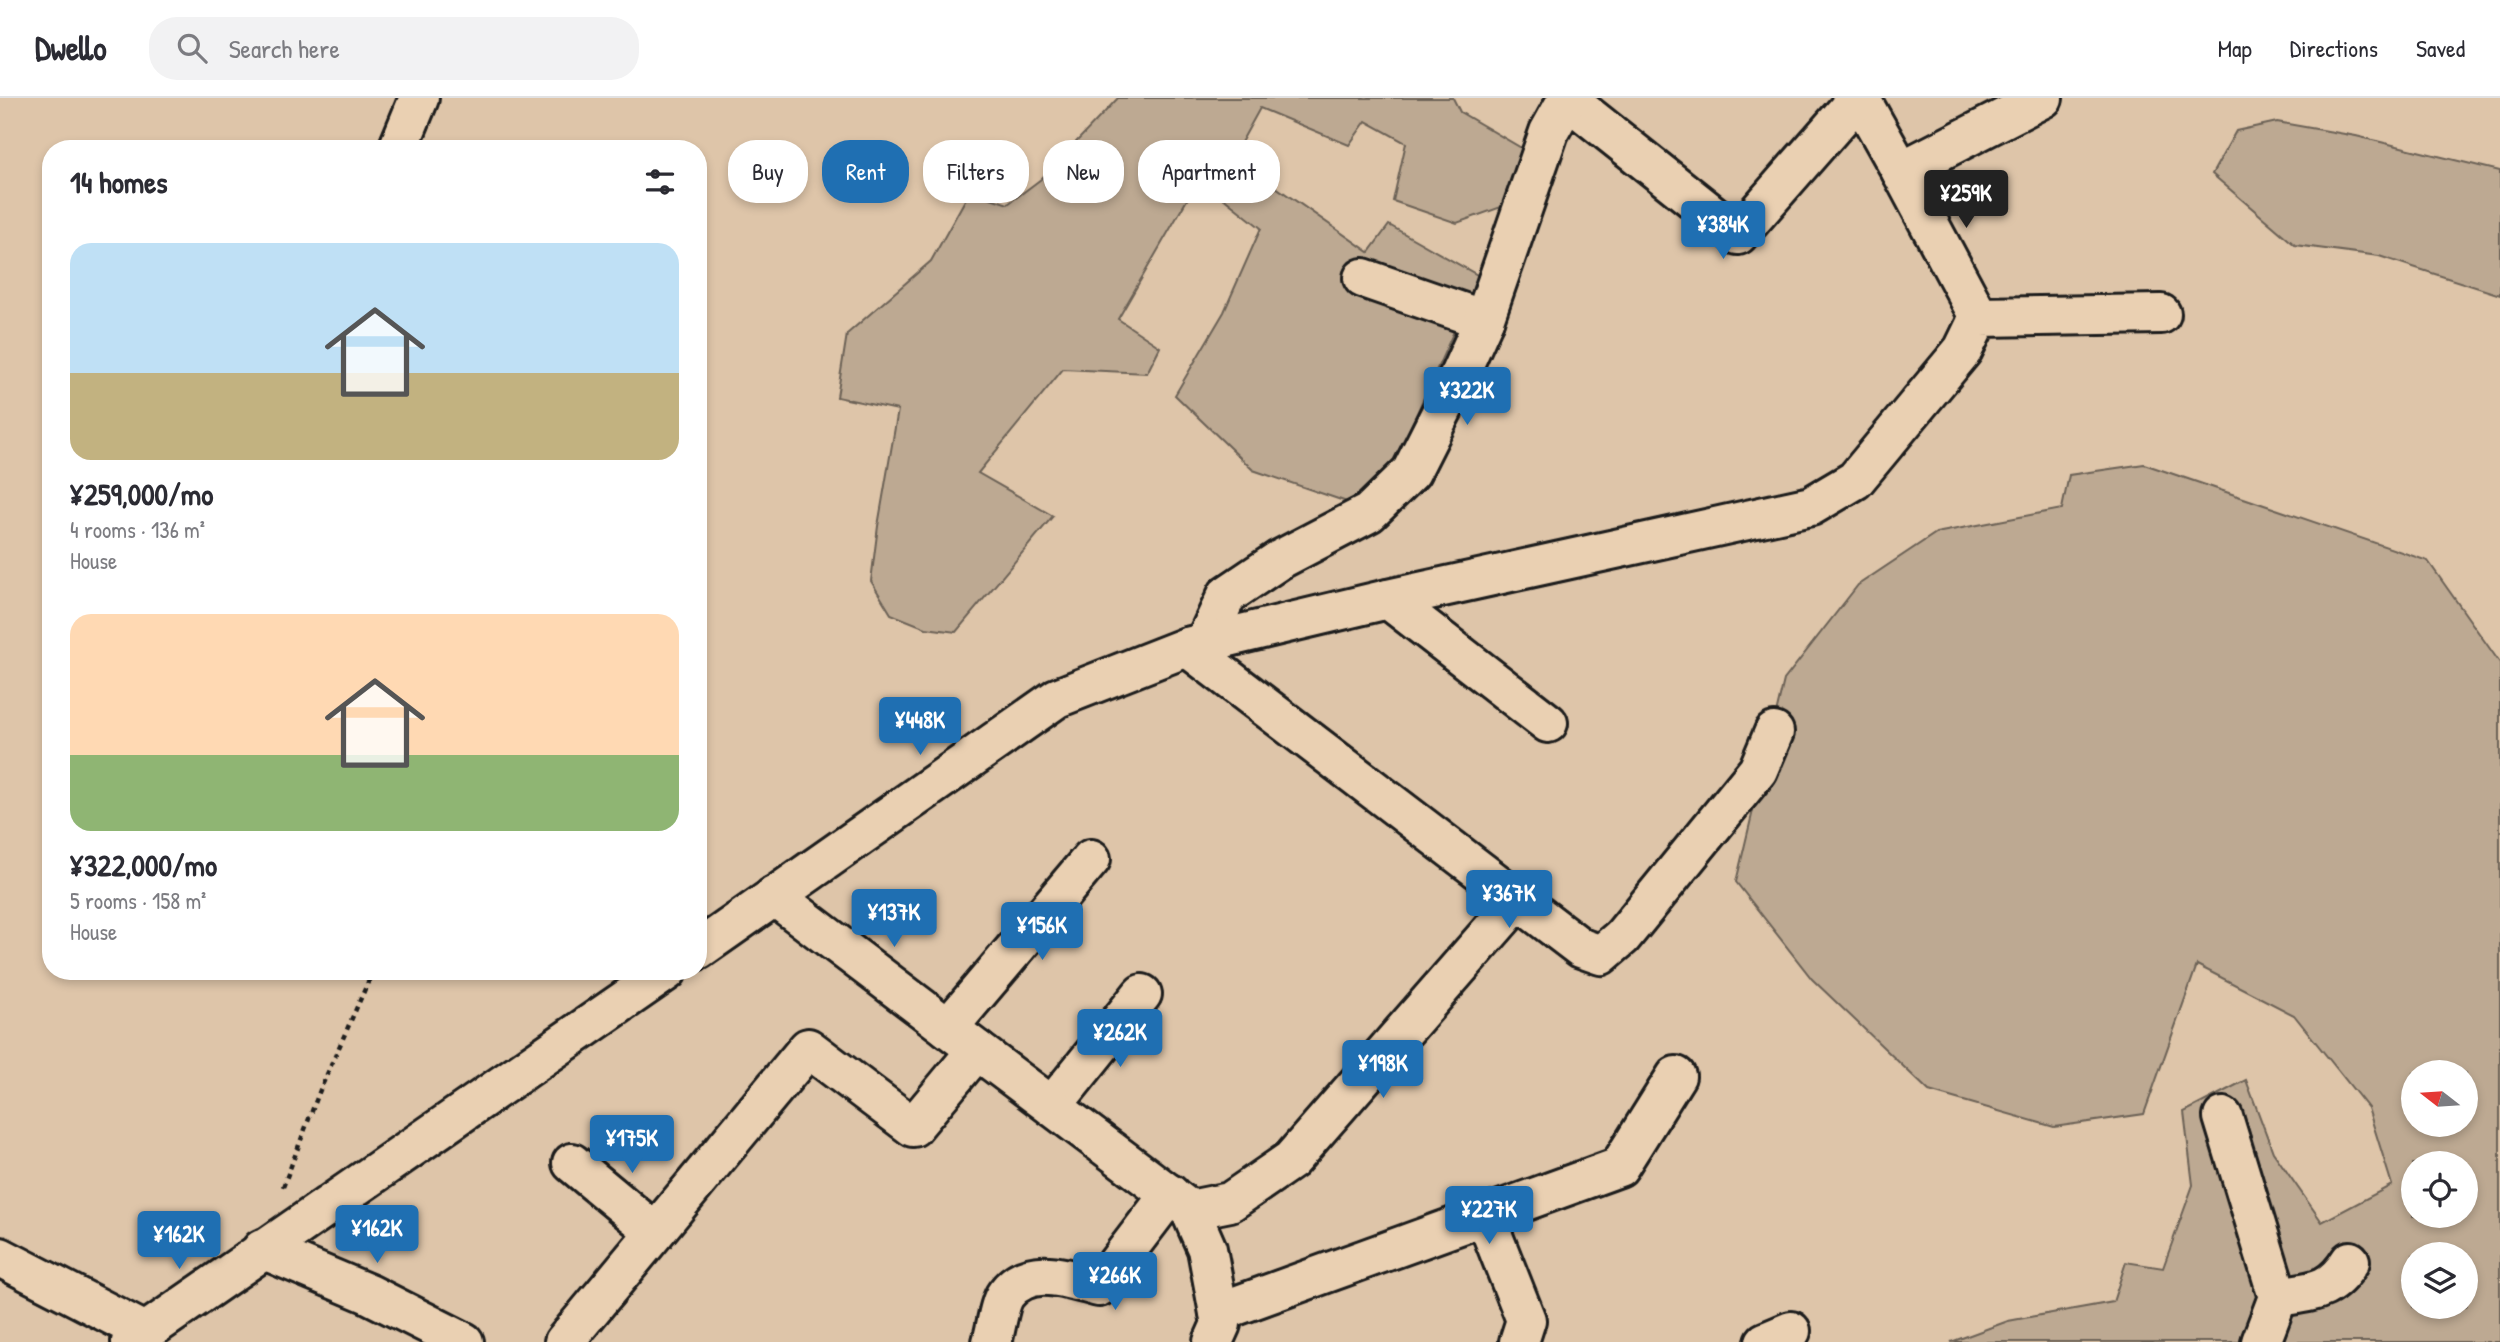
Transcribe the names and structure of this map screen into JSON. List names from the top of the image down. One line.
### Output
{"north":"left","page":{"header":"Dwello","search":"Search here","nav":["Map","Directions","Saved"],"chip":["Buy","Rent","Filters","New","Apartment"],"heading":"14 homes","price":["¥259K","¥384K","¥322K","¥448K","¥367K","¥137K","¥156K","¥262K","¥198K","¥175K","¥227K","¥162K","¥162K","¥266K"],"list":[{"name":"¥259,000/mo","note":"4 rooms · 136 m² · House"},{"name":"¥322,000/mo","note":"5 rooms · 158 m² · House"}]}}
